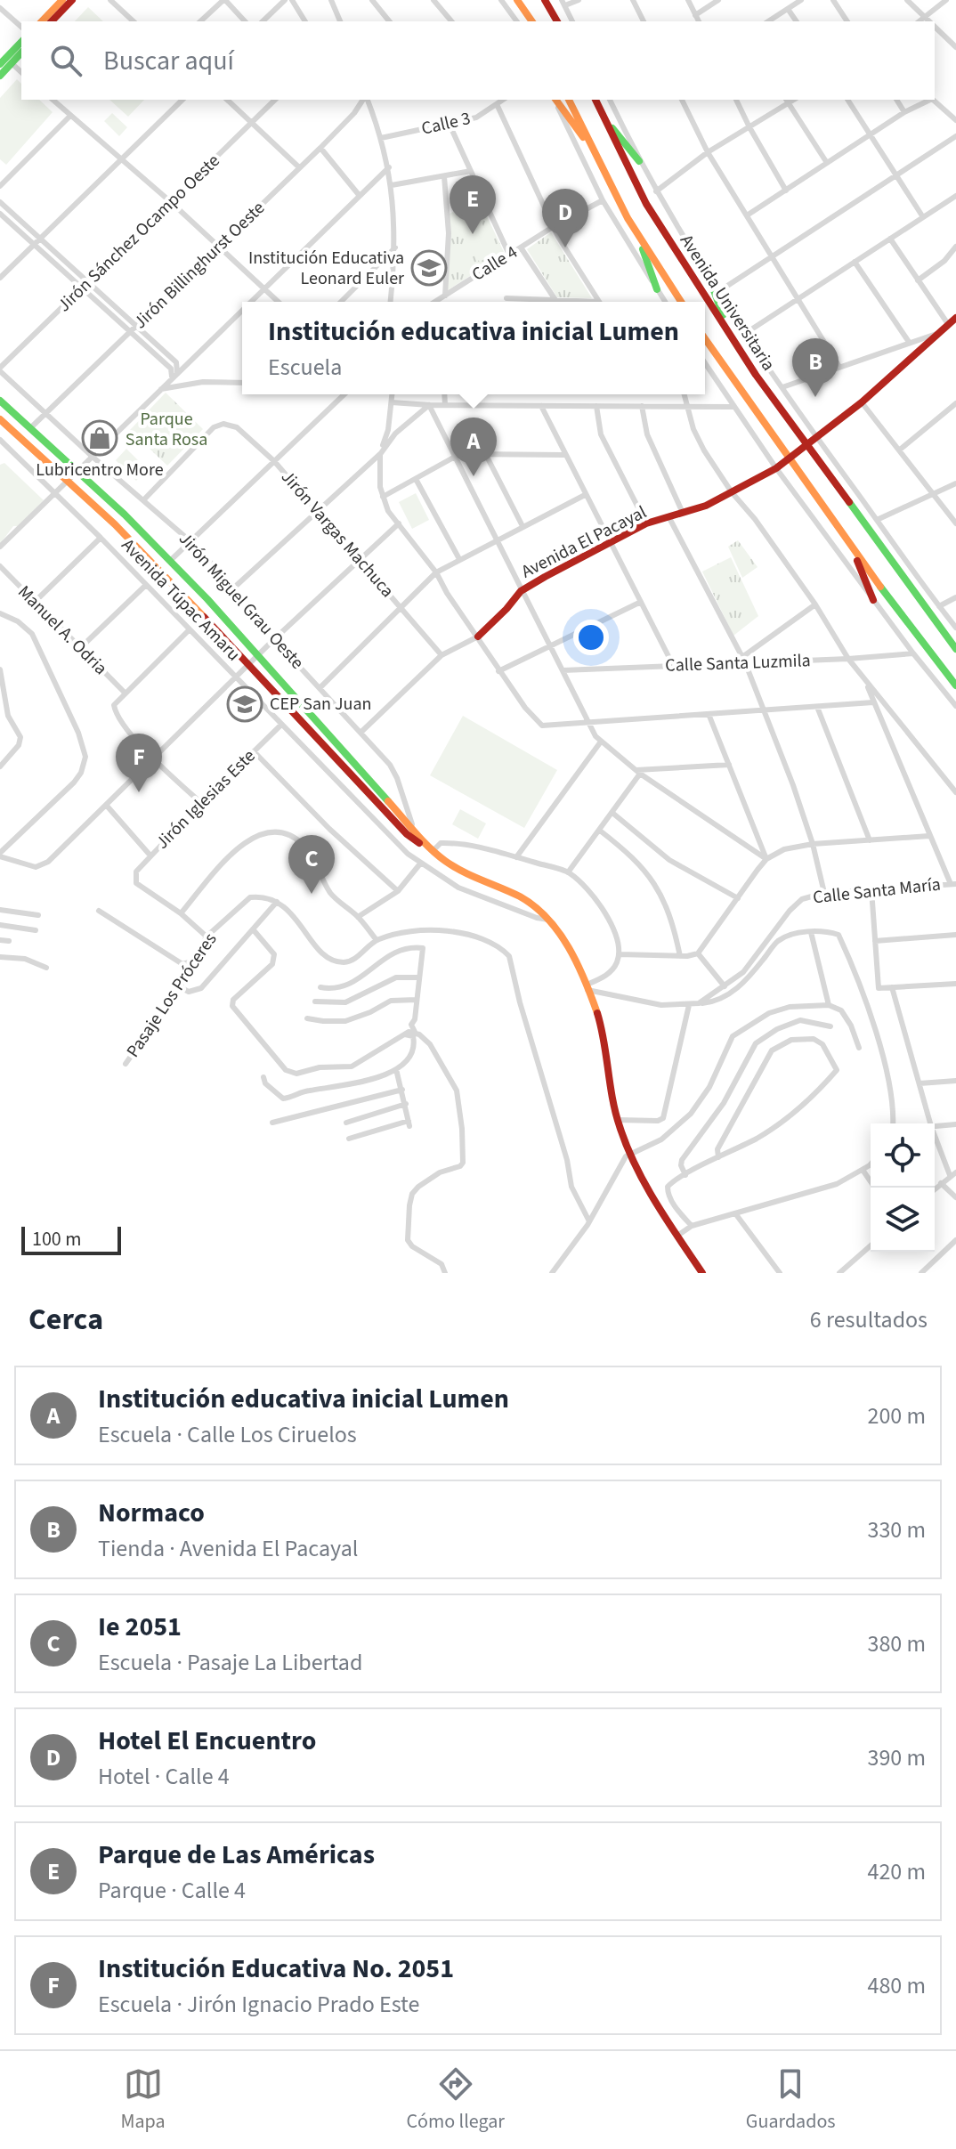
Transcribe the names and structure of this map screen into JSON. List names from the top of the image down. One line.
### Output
{"streets":{"main road":["Avenida Universitaria","Avenida El Pacayal","Avenida Túpac Amaru"],"street":["Calle 3","Jirón Sánchez Ocampo Oeste","Calle 4","Jirón Billinghurst Oeste","Jirón Vargas Machuca","Jirón Miguel Grau Oeste","Manuel A. Odria","Calle Santa Luzmila","Jirón Iglesias Este","Calle Santa María","Pasaje Los Próceres"]},"crossings":[["Jirón Sánchez Ocampo Oeste","Jirón Miguel Grau Oeste"],["Jirón Billinghurst Oeste","Avenida Túpac Amaru"],["Jirón Billinghurst Oeste","Jirón Miguel Grau Oeste"],["Avenida Universitaria","Avenida El Pacayal"],["Jirón Vargas Machuca","Jirón Miguel Grau Oeste"],["Avenida Túpac Amaru","Jirón Miguel Grau Oeste"],["Avenida Túpac Amaru","Jirón Iglesias Este"],["Avenida Túpac Amaru","Calle Santa María"]],"parks":["Parque Santa Rosa"],"places":{"school or university":["Institución Educativa Leonard Euler","CEP San Juan"],"shop":["Lubricentro More"]},"scale_bar":"100 m","page":{"search":"Buscar aquí","pins":["E","D","B","A","F","C"],"popup":["Institución educativa inicial Lumen","Escuela"],"scale":"100 m","heading":["Cerca","6 resultados"],"list":[{"mark":"A","name":"Institución educativa inicial Lumen","note":"Escuela · Calle Los Ciruelos","value":"200 m"},{"mark":"B","name":"Normaco","note":"Tienda · Avenida El Pacayal","value":"330 m"},{"mark":"C","name":"Ie 2051","note":"Escuela · Pasaje La Libertad","value":"380 m"},{"mark":"D","name":"Hotel El Encuentro","note":"Hotel · Calle 4","value":"390 m"},{"mark":"E","name":"Parque de Las Américas","note":"Parque · Calle 4","value":"420 m"},{"mark":"F","name":"Institución Educativa No. 2051","note":"Escuela · Jirón Ignacio Prado Este","value":"480 m"}],"nav":["Mapa","Cómo llegar","Guardados"]}}
